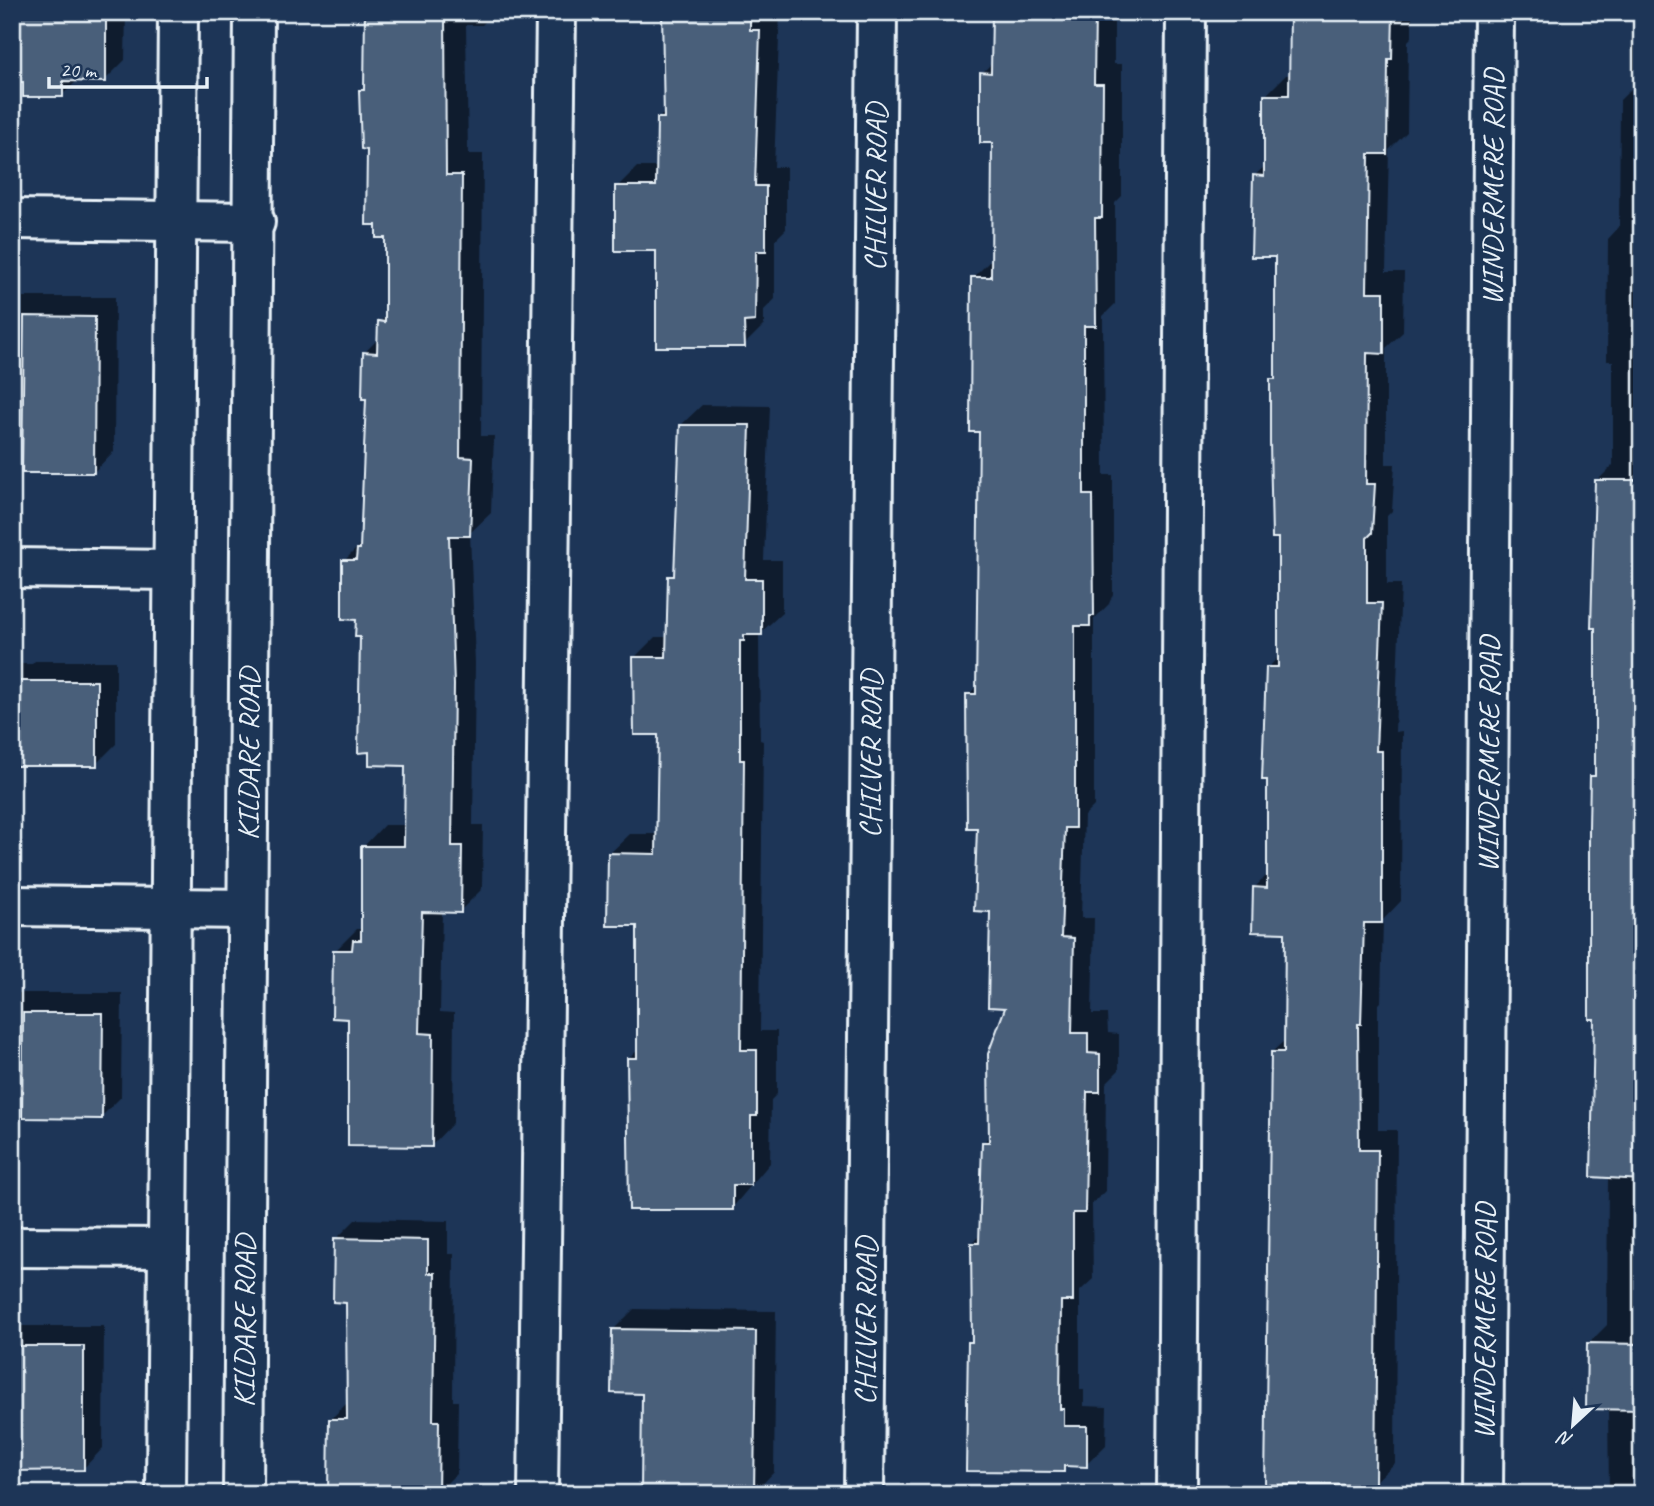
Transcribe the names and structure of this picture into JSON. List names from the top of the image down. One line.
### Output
{"streets":{"street":["CHILVER ROAD","WINDERMERE ROAD","KILDARE ROAD"]},"scale_bar":"20 m","north":"bottom left"}
